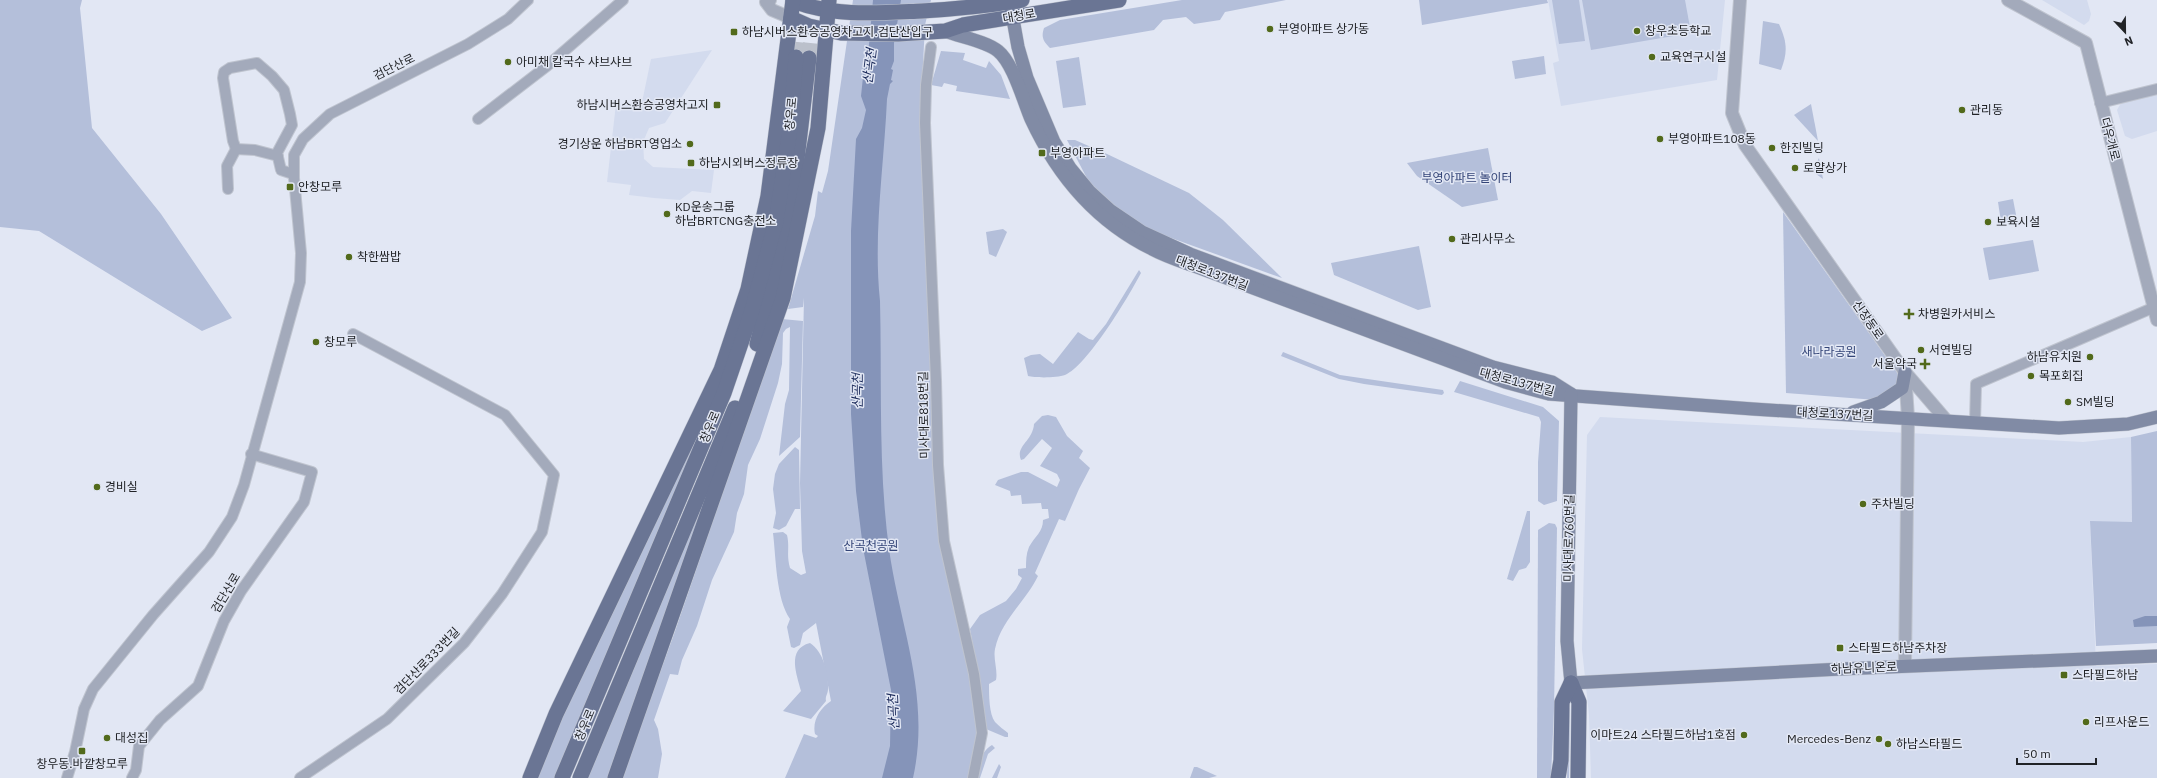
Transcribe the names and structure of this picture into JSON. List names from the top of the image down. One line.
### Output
{"streets":{"main road":["대청로","창우로","대청로137번길","미사대로760번길","하남유니온로"],"street":["검단산로","더우개로","신장동로","미사대로818번길","검단산로333번길"]},"crossings":[["대청로","대청로137번길"],["대청로137번길","미사대로760번길"],["미사대로760번길","하남유니온로"]],"water":["산곡천"],"parks":["부영아파트 놀이터","새나라공원","산곡천공원"],"places":{"other":["부영아파트 상가동","창우초등학교","교육연구시설","아미채 칼국수 샤브샤브","관리동","부영아파트108동","경기상운 하남BRT영업소","한진빌딩","로얄상가","KD운송그룹 하남BRTCNG충전소","보육시설","관리사무소","착한쌈밥","창모루","서연빌딩","하남유치원","목포회집","SM빌딩","경비실","주차빌딩","리프사운드","이마트24 스타필드하남1호점","대성집","Mercedes-Benz","하남스타필드"],"transit":["하남시버스환승공영차고지.검단산입구","하남시버스환승공영차고지","부영아파트","하남시외버스정류장","안창모루","스타필드하남주차장","스타필드하남","창우동.바깥창모루"],"health":["차병원카서비스","서울약국"]},"scale_bar":"50 m","north":"bottom"}
